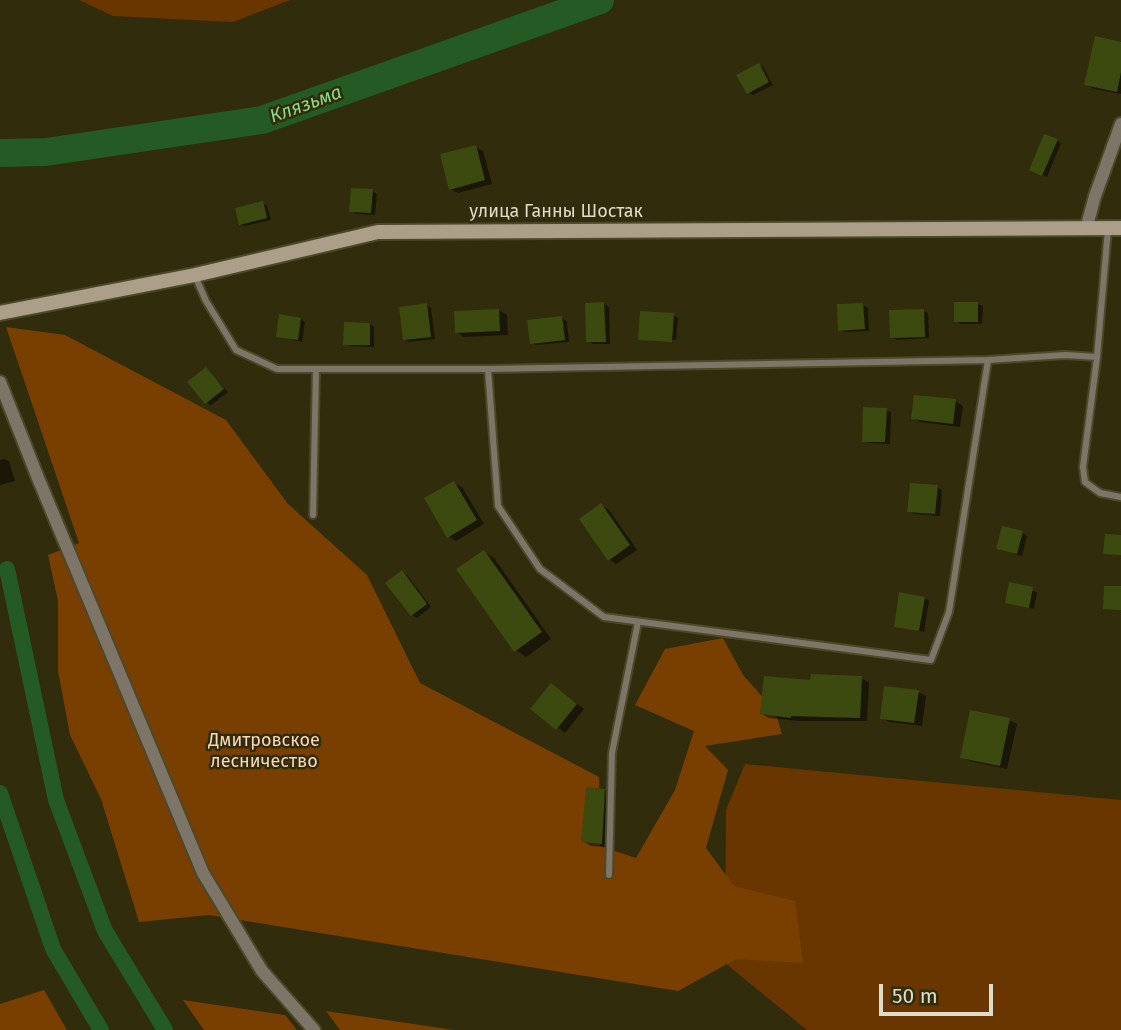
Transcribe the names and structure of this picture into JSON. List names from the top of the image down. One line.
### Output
{"streets":{"main road":["улица Ганны Шостак"]},"water":["Клязьма"],"parks":["Дмитровское лесничество"],"scale_bar":"50 m"}
